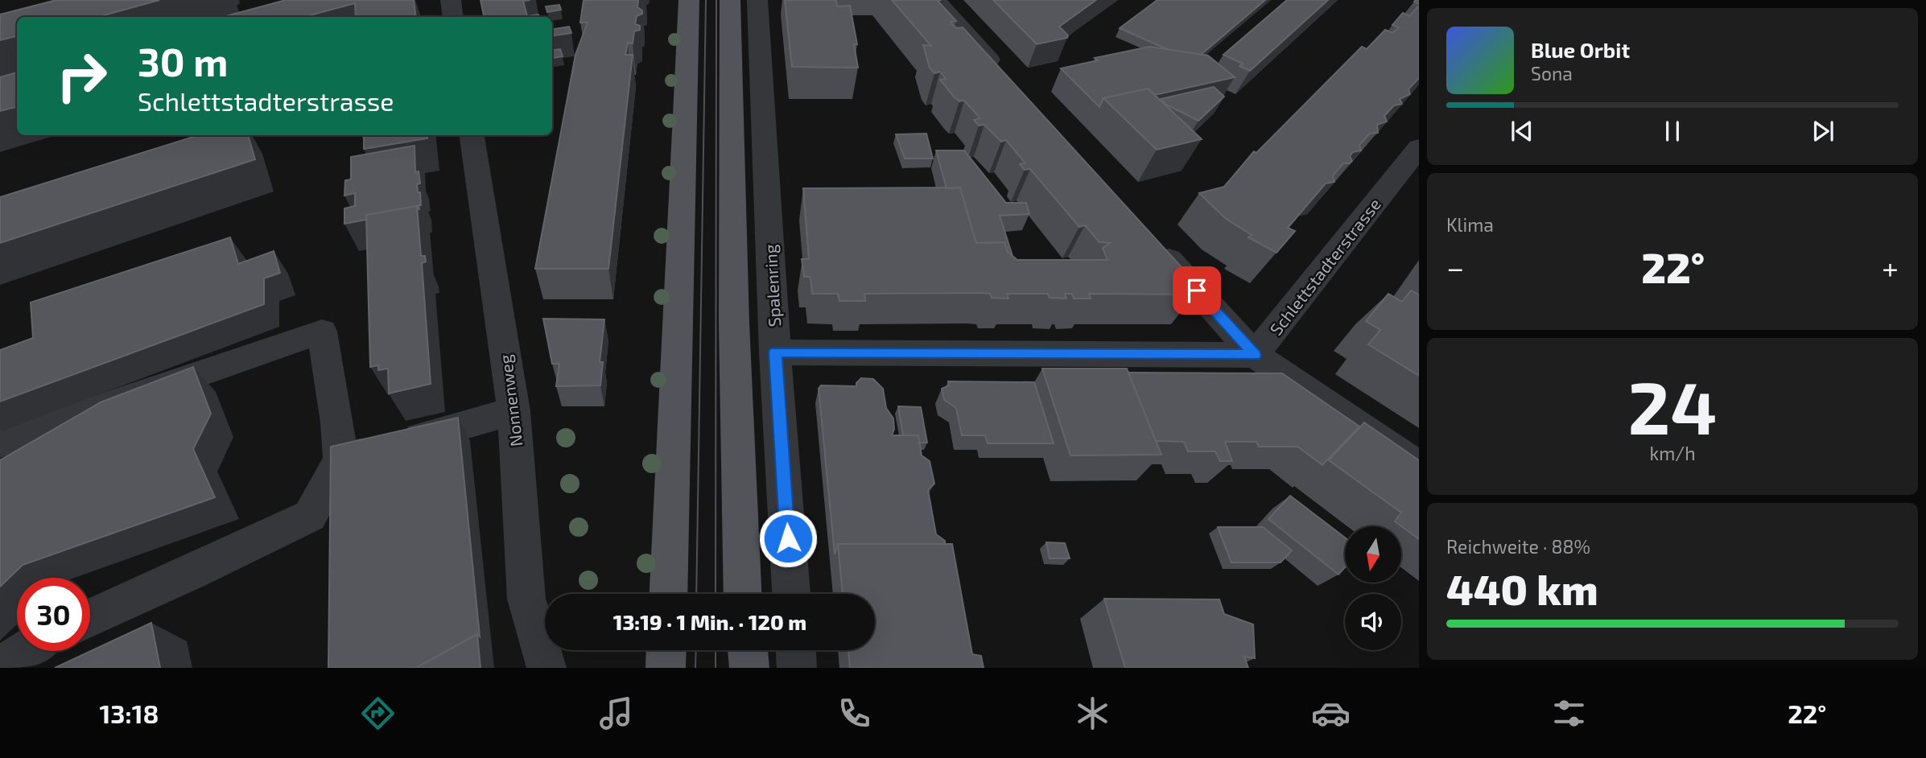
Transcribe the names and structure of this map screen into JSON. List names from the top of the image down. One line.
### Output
{"streets":{"street":["Schlettstadterstrasse","Spalenring","Nonnenweg"]},"north":"bottom","page":{"turn":["30 m","Schlettstadterstrasse"],"song":["Blue Orbit","Sona"],"tile":["Klima",["24","km/h"],["Reichweite · 88%","440 km"]],"heat":["−","22°","+"],"limit":"30","trip":"13:19 · 1 Min. · 120 m","tabs":["13:18","22°"]}}
